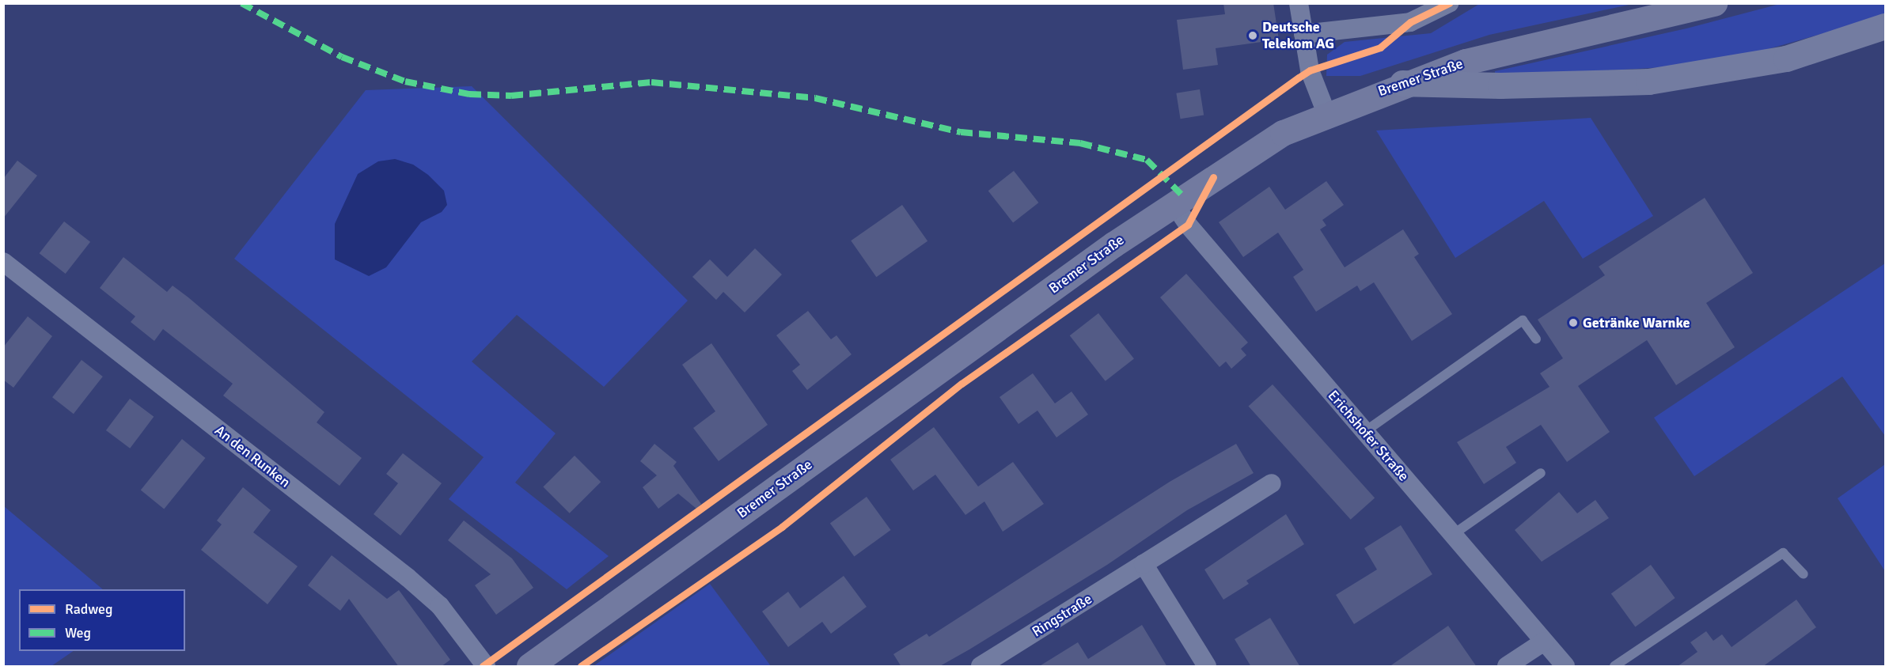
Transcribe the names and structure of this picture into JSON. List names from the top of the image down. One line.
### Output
{"streets":{"main road":["Bremer Straße"],"street":["Erichshofer Straße","An den Runken","Ringstraße"]},"crossings":[["Bremer Straße","Erichshofer Straße"]],"places":["Deutsche Telekom AG","Getränke Warnke"],"legend":["Radweg","Weg"]}
